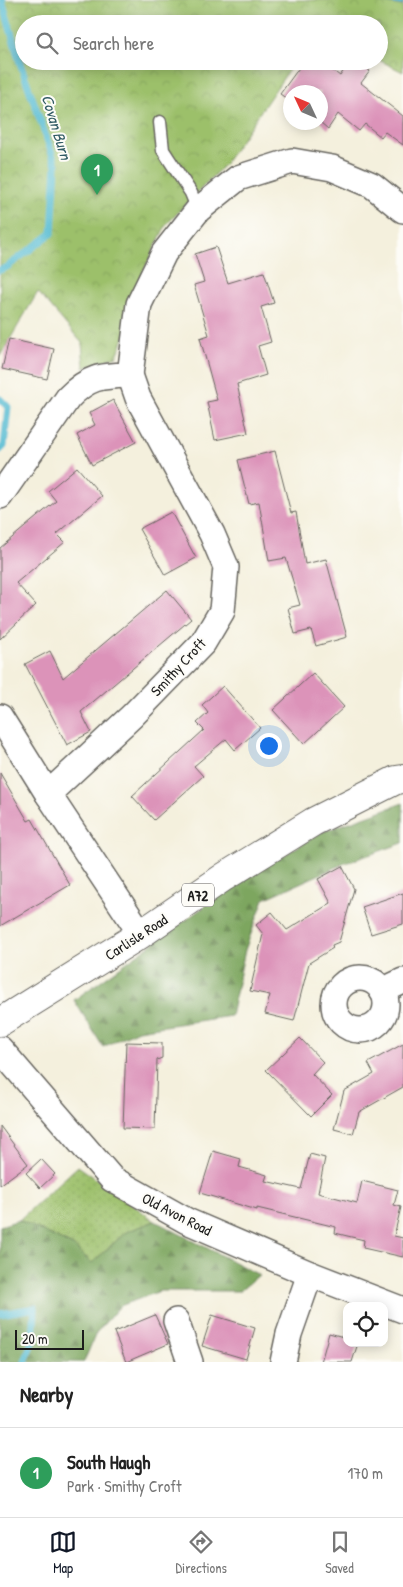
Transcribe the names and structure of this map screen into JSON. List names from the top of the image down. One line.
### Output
{"streets":{"main road":["A72","Carlisle Road"],"street":["Smithy Croft","Old Avon Road"]},"water":["Covan Burn"],"scale_bar":"20 m","north":"top left","page":{"search":"Search here","pins":"1","scale":"20 m","heading":"Nearby","list":[{"mark":"1","name":"South Haugh","note":"Park · Smithy Croft","value":"170 m"}],"nav":["Map","Directions","Saved"]}}
